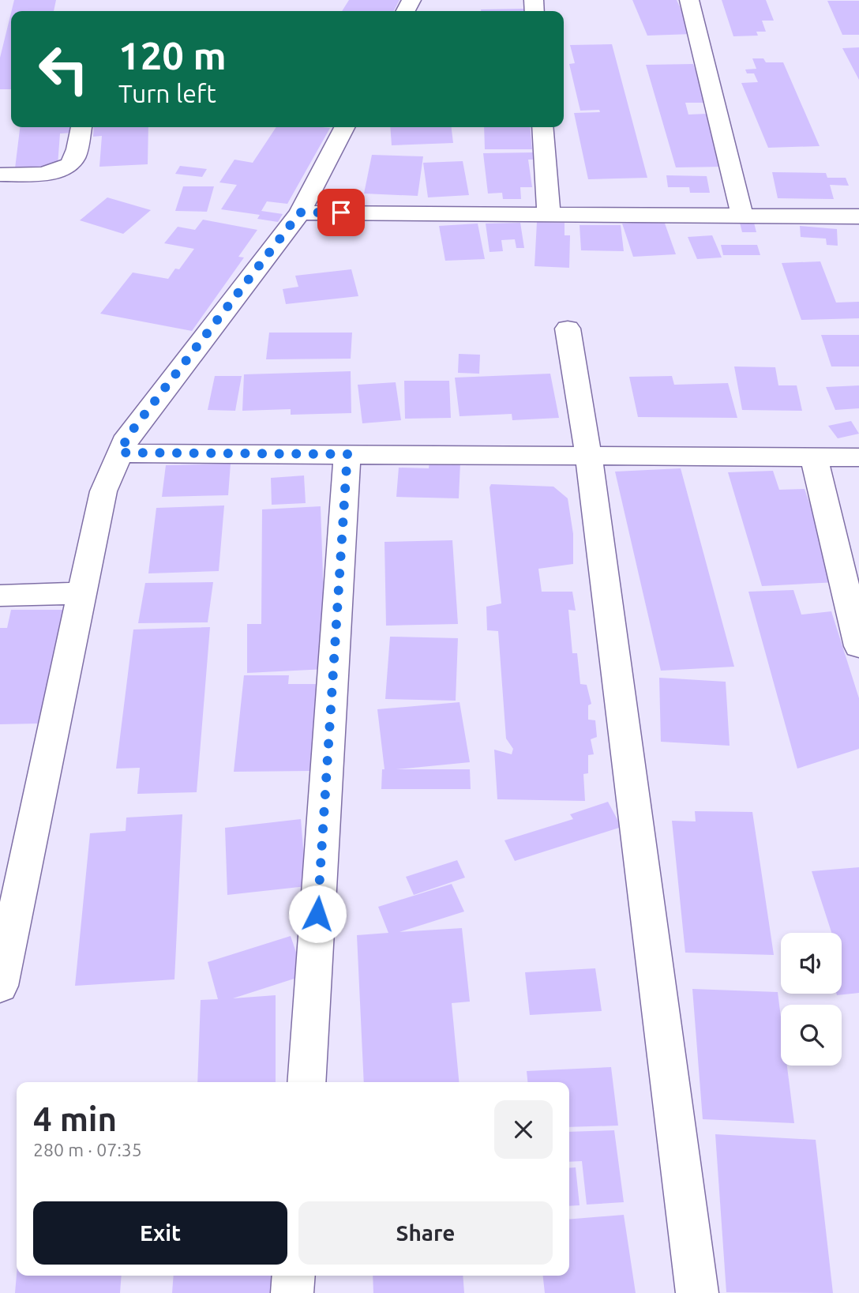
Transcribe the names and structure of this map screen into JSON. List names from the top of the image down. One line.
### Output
{"page":{"turn":["120 m","Turn left"],"heading":["4 min","280 m · 07:35"],"buttons":["Exit","Share"]}}
